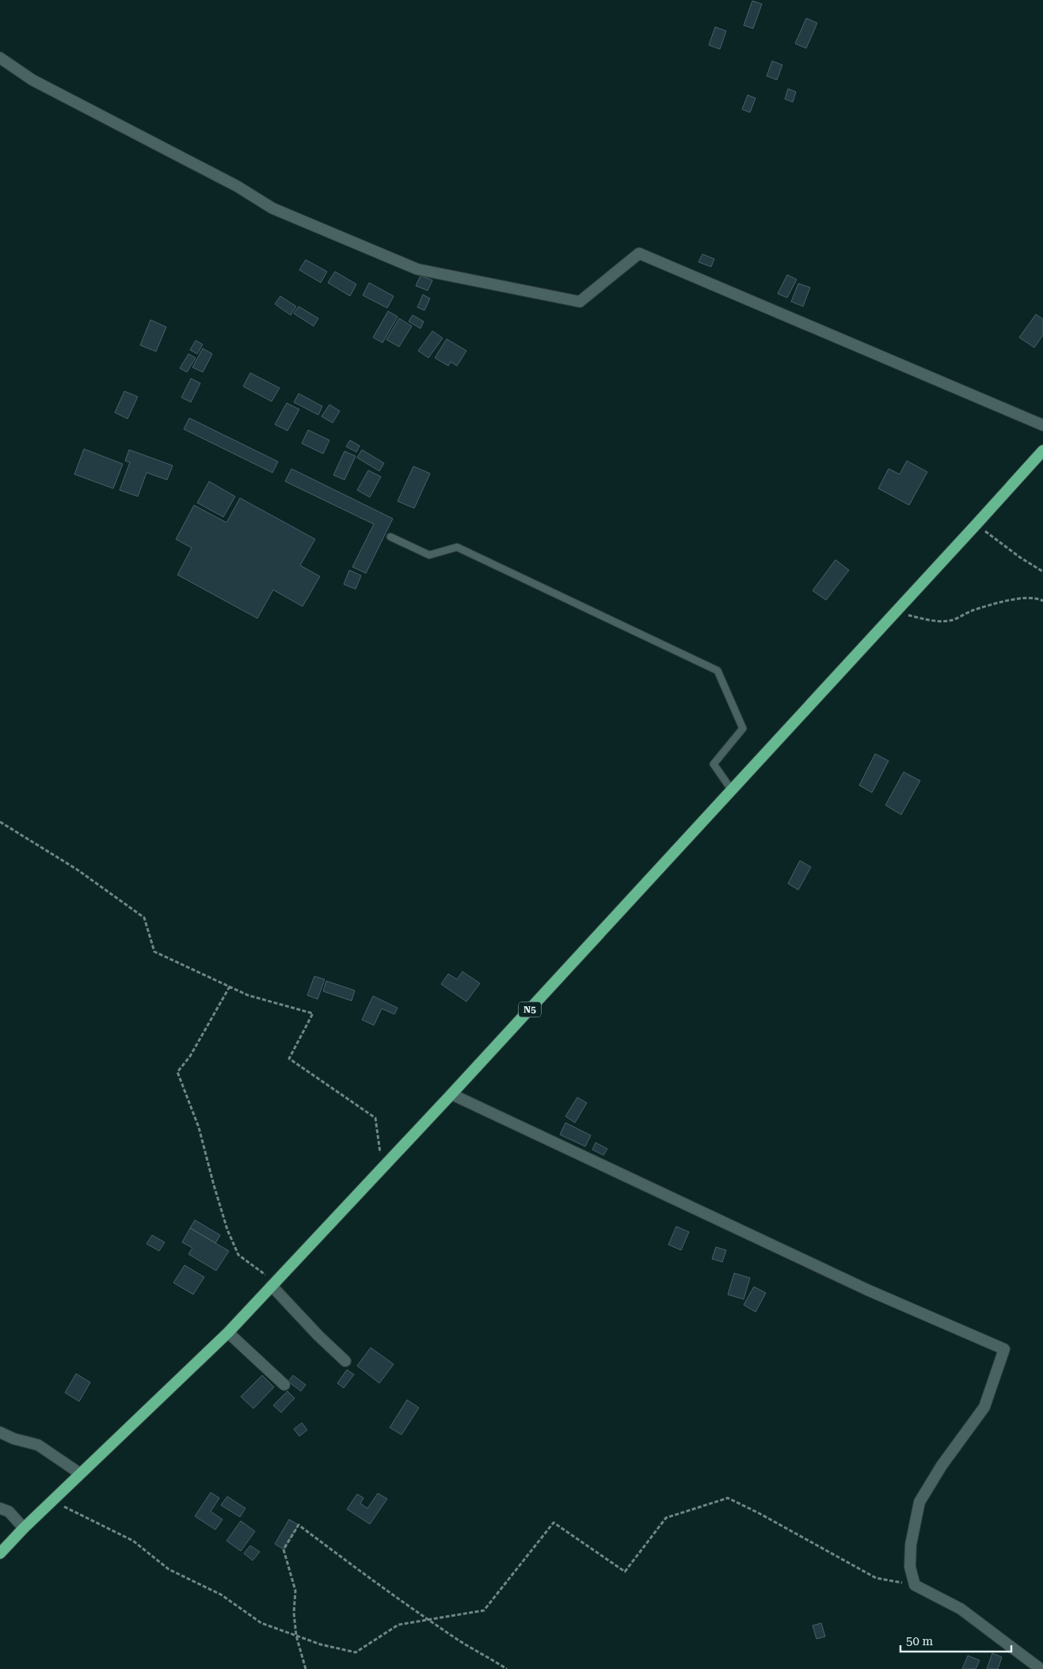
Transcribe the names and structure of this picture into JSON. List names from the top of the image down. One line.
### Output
{"streets":{"highway":["N5"]},"scale_bar":"50 m"}
